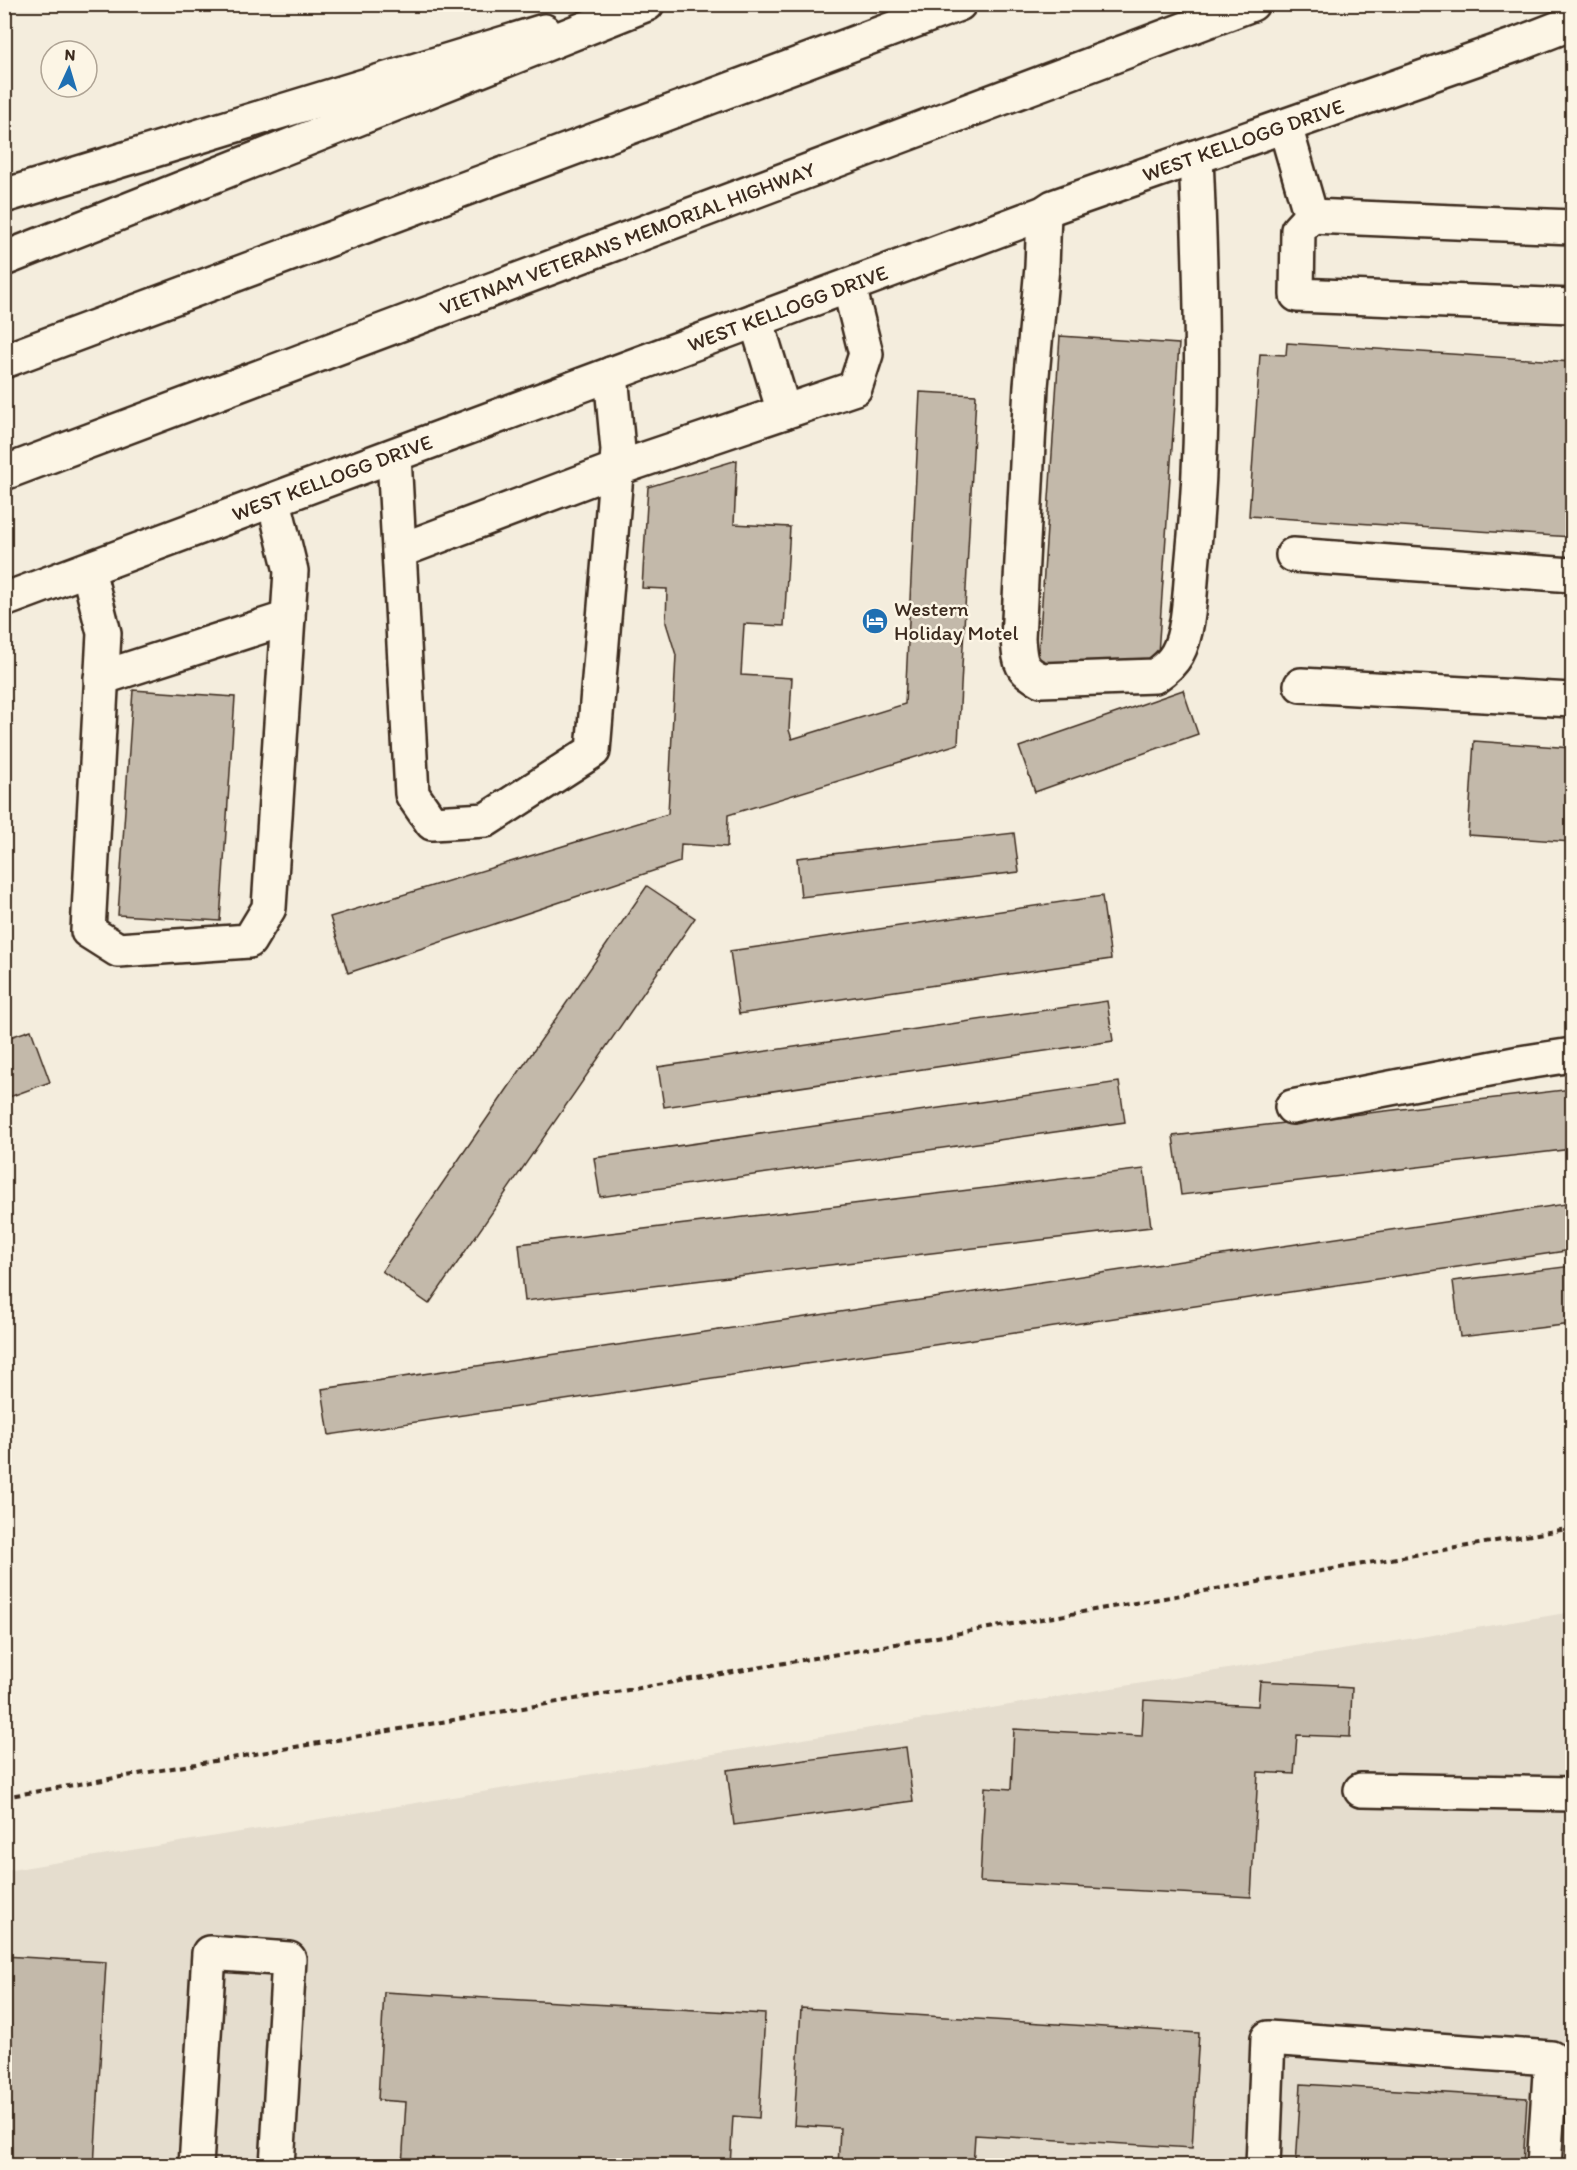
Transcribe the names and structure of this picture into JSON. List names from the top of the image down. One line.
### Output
{"streets":{"main road":["WEST KELLOGG DRIVE","VIETNAM VETERANS MEMORIAL HIGHWAY"]},"places":{"hotel":["Western Holiday Motel"]},"north":"top"}
